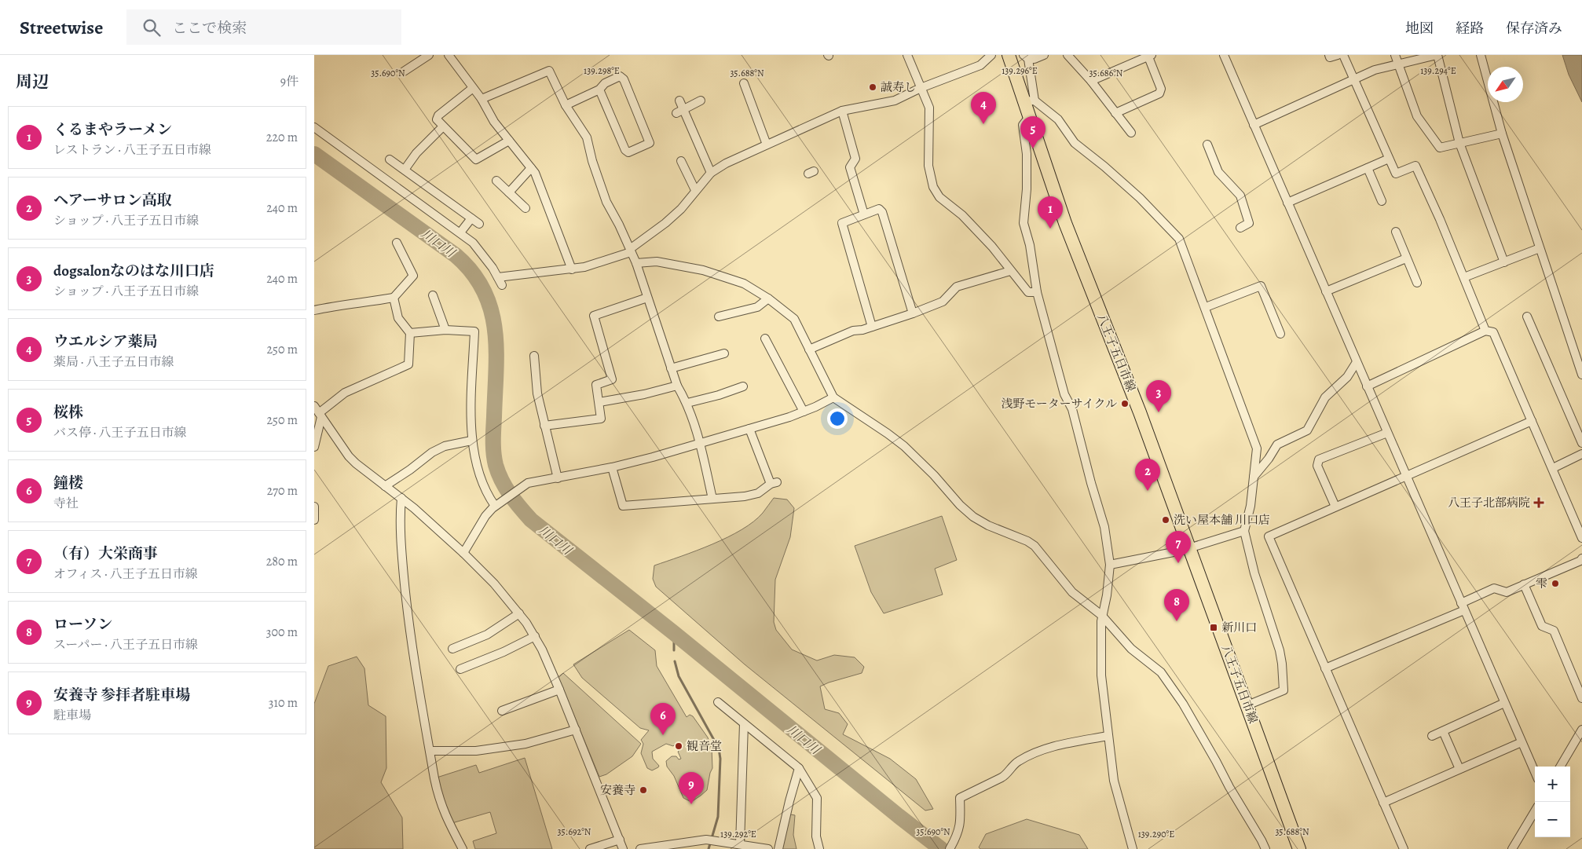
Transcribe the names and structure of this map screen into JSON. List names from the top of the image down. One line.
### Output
{"streets":{"main road":["八王子五日市線"]},"water":["川口川"],"places":{"other":["誠寿し","浅野モーターサイクル","洗い屋本舗 川口店","雫","観音堂","安養寺"],"health":["八王子北部病院"],"transit":["新川口"]},"north":"bottom left","page":{"header":"Streetwise","search":"ここで検索","nav":["地図","経路","保存済み"],"heading":["周辺","9件"],"pins":["4","5","1","3","2","7","8","6","9"],"list":[{"mark":"1","name":"くるまやラーメン","note":"レストラン · 八王子五日市線","value":"220 m"},{"mark":"2","name":"ヘアーサロン高取","note":"ショップ · 八王子五日市線","value":"240 m"},{"mark":"3","name":"dogsalonなのはな川口店","note":"ショップ · 八王子五日市線","value":"240 m"},{"mark":"4","name":"ウエルシア薬局","note":"薬局 · 八王子五日市線","value":"250 m"},{"mark":"5","name":"桜株","note":"バス停 · 八王子五日市線","value":"250 m"},{"mark":"6","name":"鐘楼","note":"寺社","value":"270 m"},{"mark":"7","name":"（有）大栄商事","note":"オフィス · 八王子五日市線","value":"280 m"},{"mark":"8","name":"ローソン","note":"スーパー · 八王子五日市線","value":"300 m"},{"mark":"9","name":"安養寺 参拝者駐車場","note":"駐車場","value":"310 m"}],"map_buttons":["+","−"]},"coordinates":["139.298°E","139.296°E","139.294°E","35.690°N","35.688°N","35.686°N","35.692°N","139.292°E","139.290°E"]}
